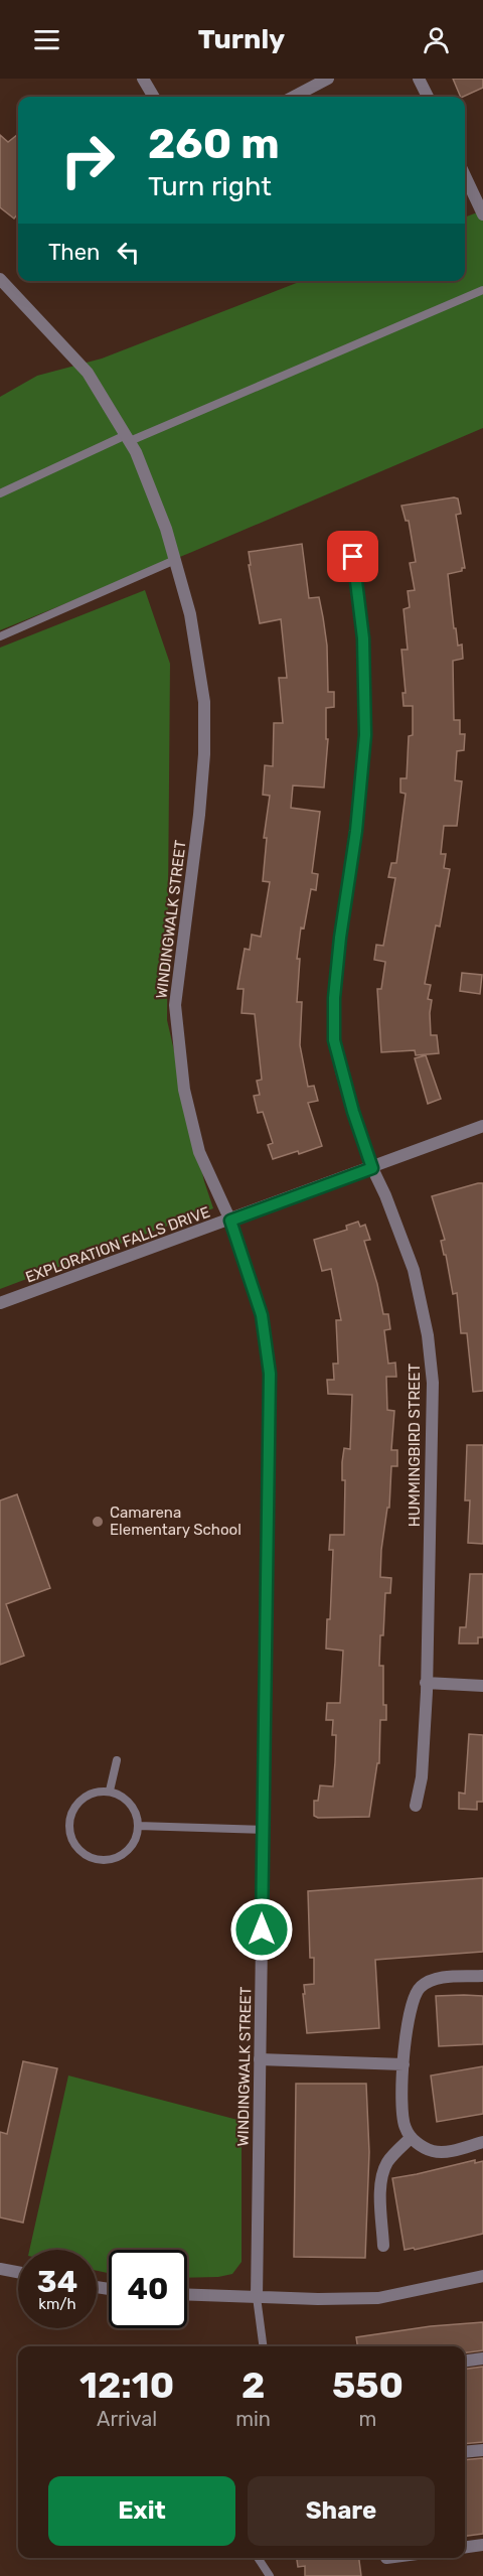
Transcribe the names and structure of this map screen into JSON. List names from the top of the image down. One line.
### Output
{"streets":{"street":["WINDINGWALK STREET","EXPLORATION FALLS DRIVE","HUMMINGBIRD STREET"]},"crossings":[["WINDINGWALK STREET","EXPLORATION FALLS DRIVE"],["EXPLORATION FALLS DRIVE","HUMMINGBIRD STREET"]],"places":["Camarena Elementary School"],"page":{"header":"Turnly","turn":["260 m","Turn right"],"then":"Then","speed":"34 km/h","limit":"40","eta":["12:10","Arrival","2","min","550","m"],"buttons":["Exit","Share"]}}
